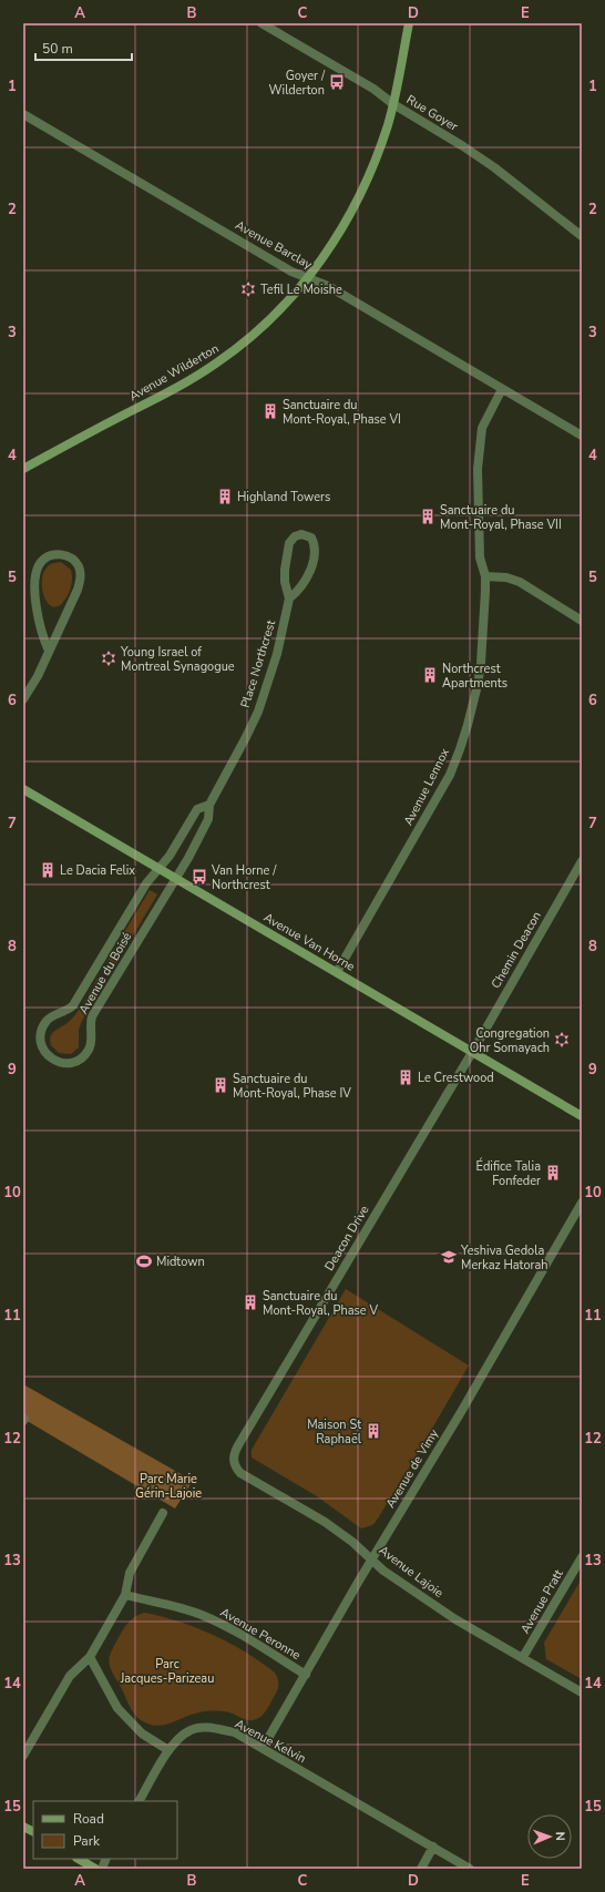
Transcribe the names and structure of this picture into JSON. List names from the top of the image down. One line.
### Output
{"streets":{"main road":["Avenue Wilderton","Avenue Van Horne"],"street":["Rue Goyer","Avenue Barclay","Place Northcrest","Avenue Lennox","Chemin Deacon","Avenue du Boisé","Deacon Drive","Avenue de Vimy","Avenue Lajoie","Avenue Pratt","Avenue Peronne","Avenue Kelvin"]},"crossings":[["Rue Goyer","Avenue Wilderton"],["Avenue Barclay","Avenue Wilderton"],["Avenue Barclay","Avenue Lennox"],["Place Northcrest","Avenue Van Horne"],["Place Northcrest","Avenue du Boisé"],["Avenue Lennox","Avenue Van Horne"],["Avenue Van Horne","Chemin Deacon"],["Avenue Van Horne","Avenue du Boisé"],["Avenue Van Horne","Deacon Drive"],["Chemin Deacon","Deacon Drive"],["Deacon Drive","Avenue Lajoie"],["Avenue de Vimy","Avenue Lajoie"],["Avenue de Vimy","Avenue Peronne"],["Avenue de Vimy","Avenue Kelvin"],["Avenue Lajoie","Avenue Pratt"]],"parks":["Parc Marie Gérin-Lajoie","Parc Jacques-Parizeau"],"places":{"bus stop":["Goyer / Wilderton","Van Horne / Northcrest"],"synagogue":["Tefil Le Moishe","Young Israel of Montreal Synagogue","Congregation Ohr Somayach"],"building":["Sanctuaire du Mont-Royal, Phase VI","Highland Towers","Sanctuaire du Mont-Royal, Phase VII","Northcrest Apartments","Le Dacia Felix","Le Crestwood","Sanctuaire du Mont-Royal, Phase IV","Édifice Talia Fonfeder","Sanctuaire du Mont-Royal, Phase V","Maison St Raphaël"],"school or university":["Yeshiva Gedola Merkaz Hatorah"],"sports":["Midtown"]},"legend":["Road","Park"],"scale_bar":"50 m","north":"right","grid":{"columns":["A","B","C","D","E"],"rows":["1","2","3","4","5","6","7","8","9","10","11","12","13","14","15"]}}
